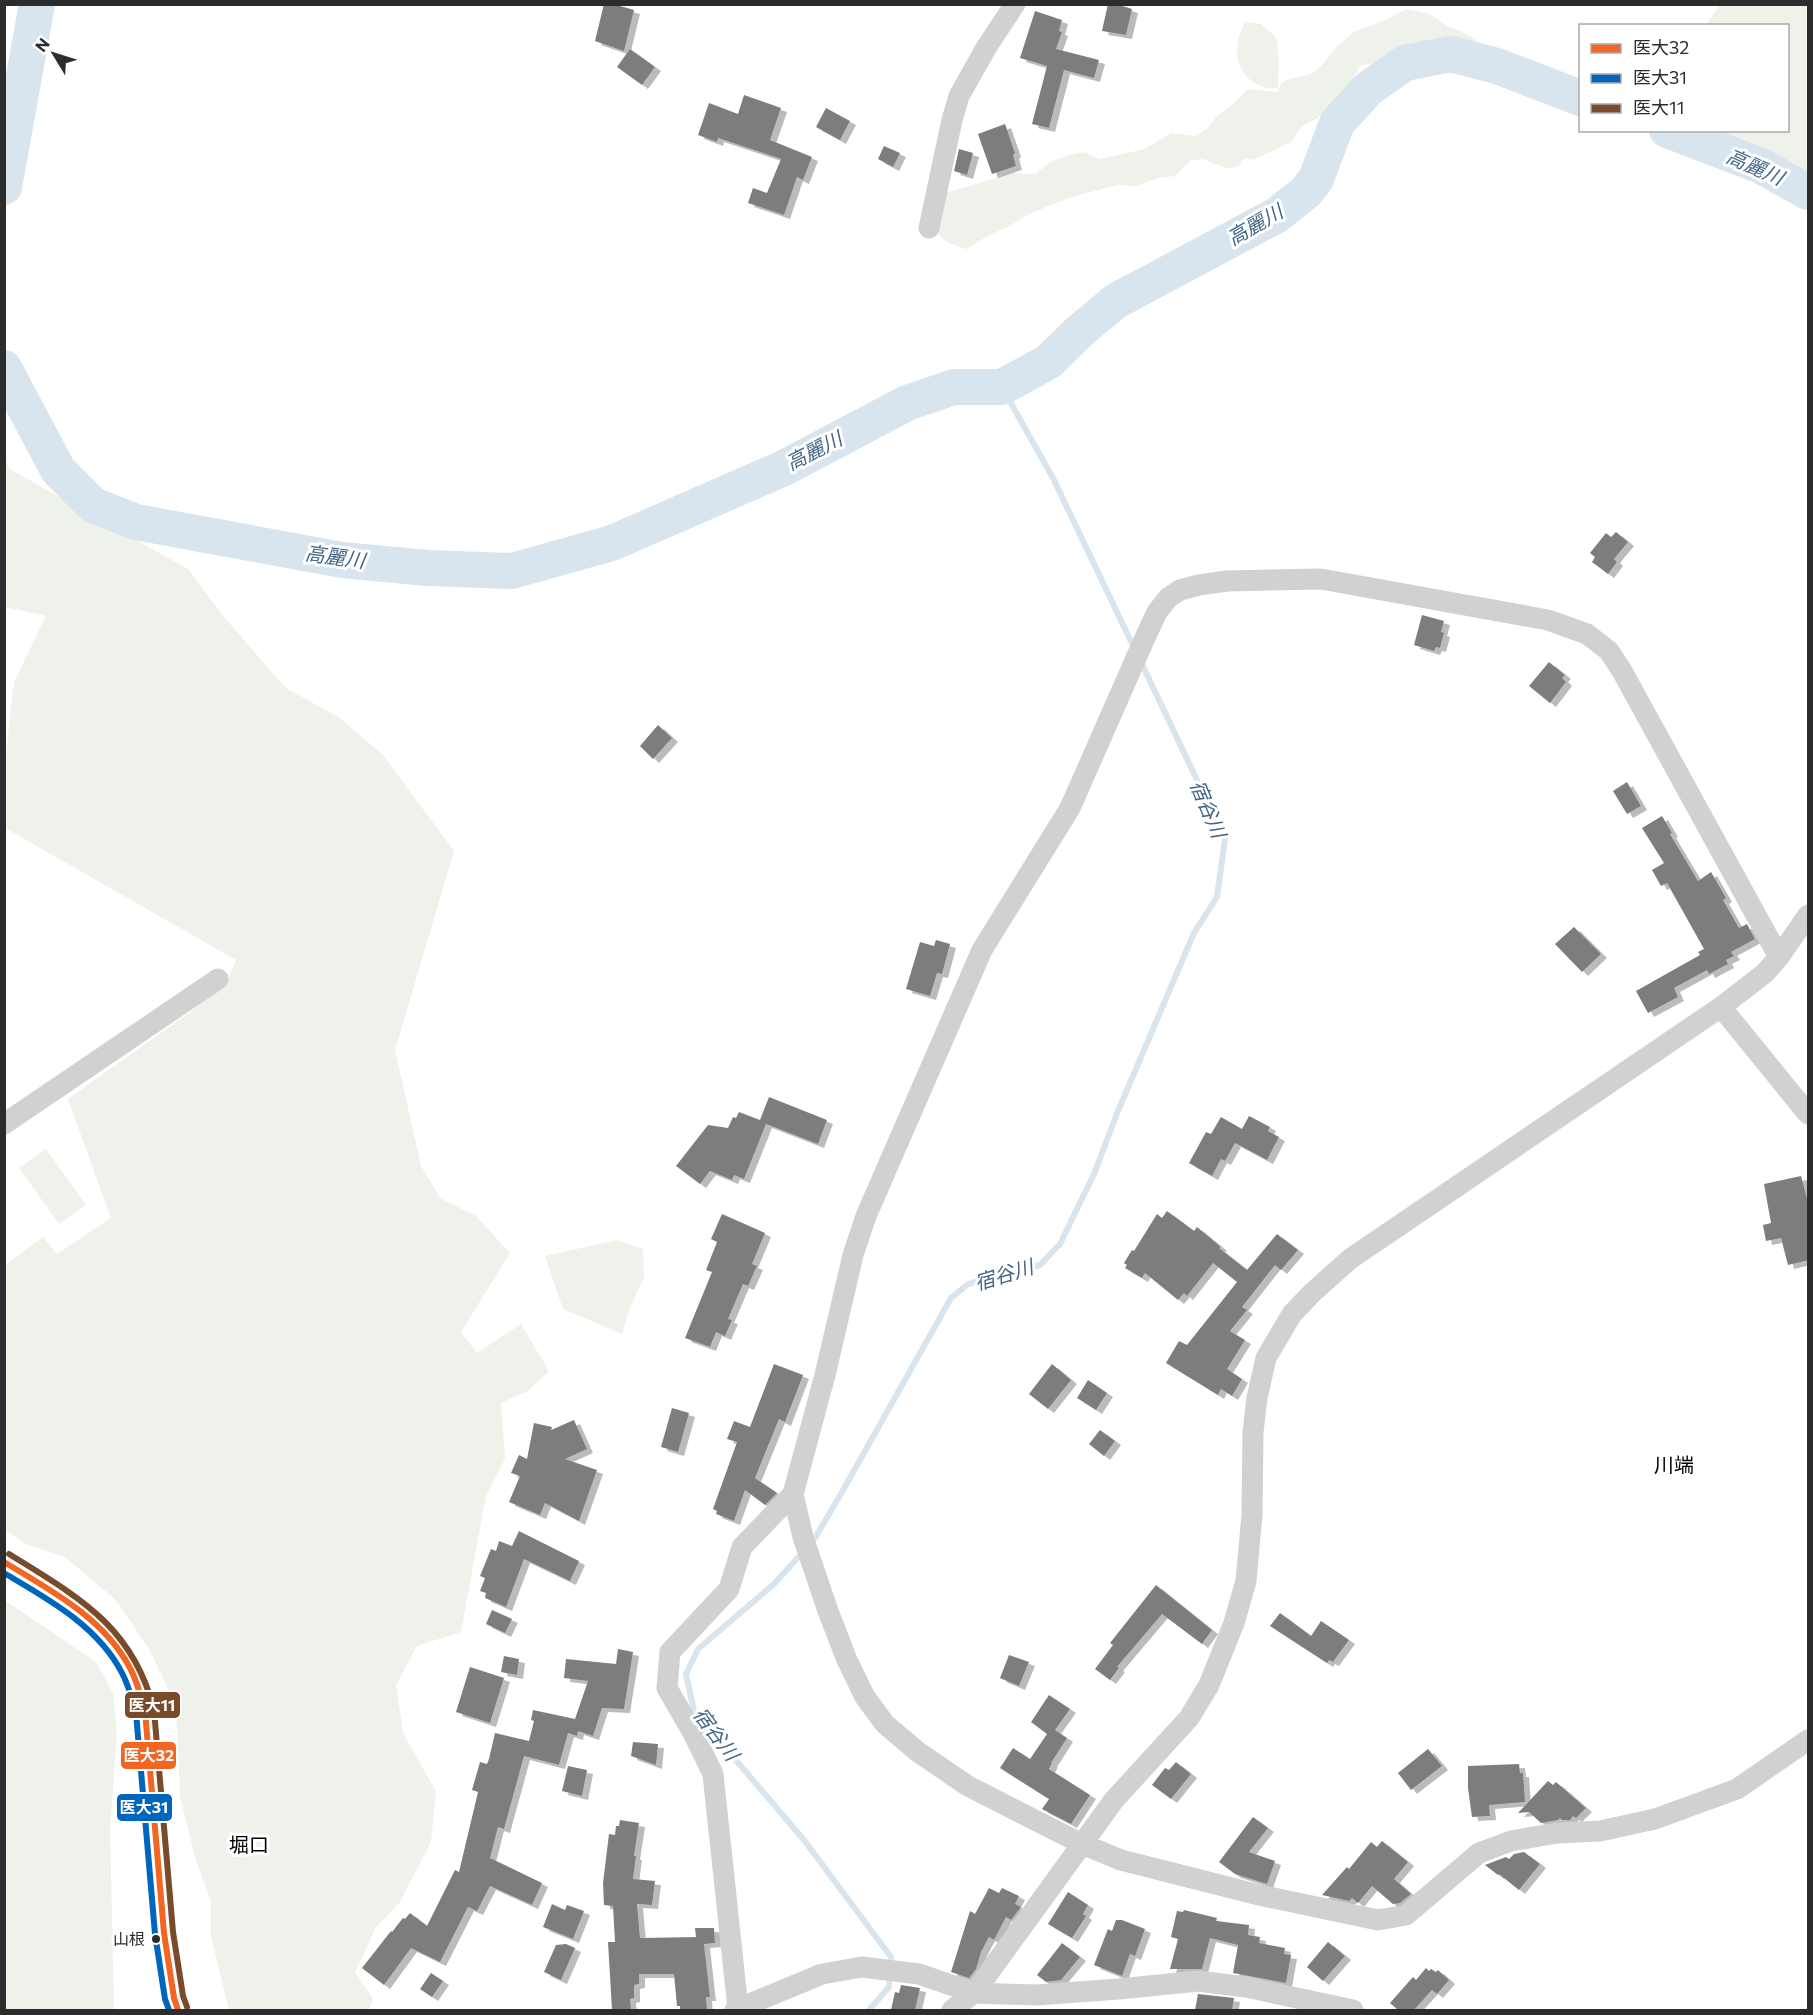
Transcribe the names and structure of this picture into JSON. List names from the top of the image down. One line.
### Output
{"districts":["川端","堀口"],"water":["高麗川","宿谷川"],"places":["山根"],"lines":["transit line 医大11","transit line 医大32","transit line 医大31"],"legend":["医大32","医大31","医大11"],"north":"top left"}
